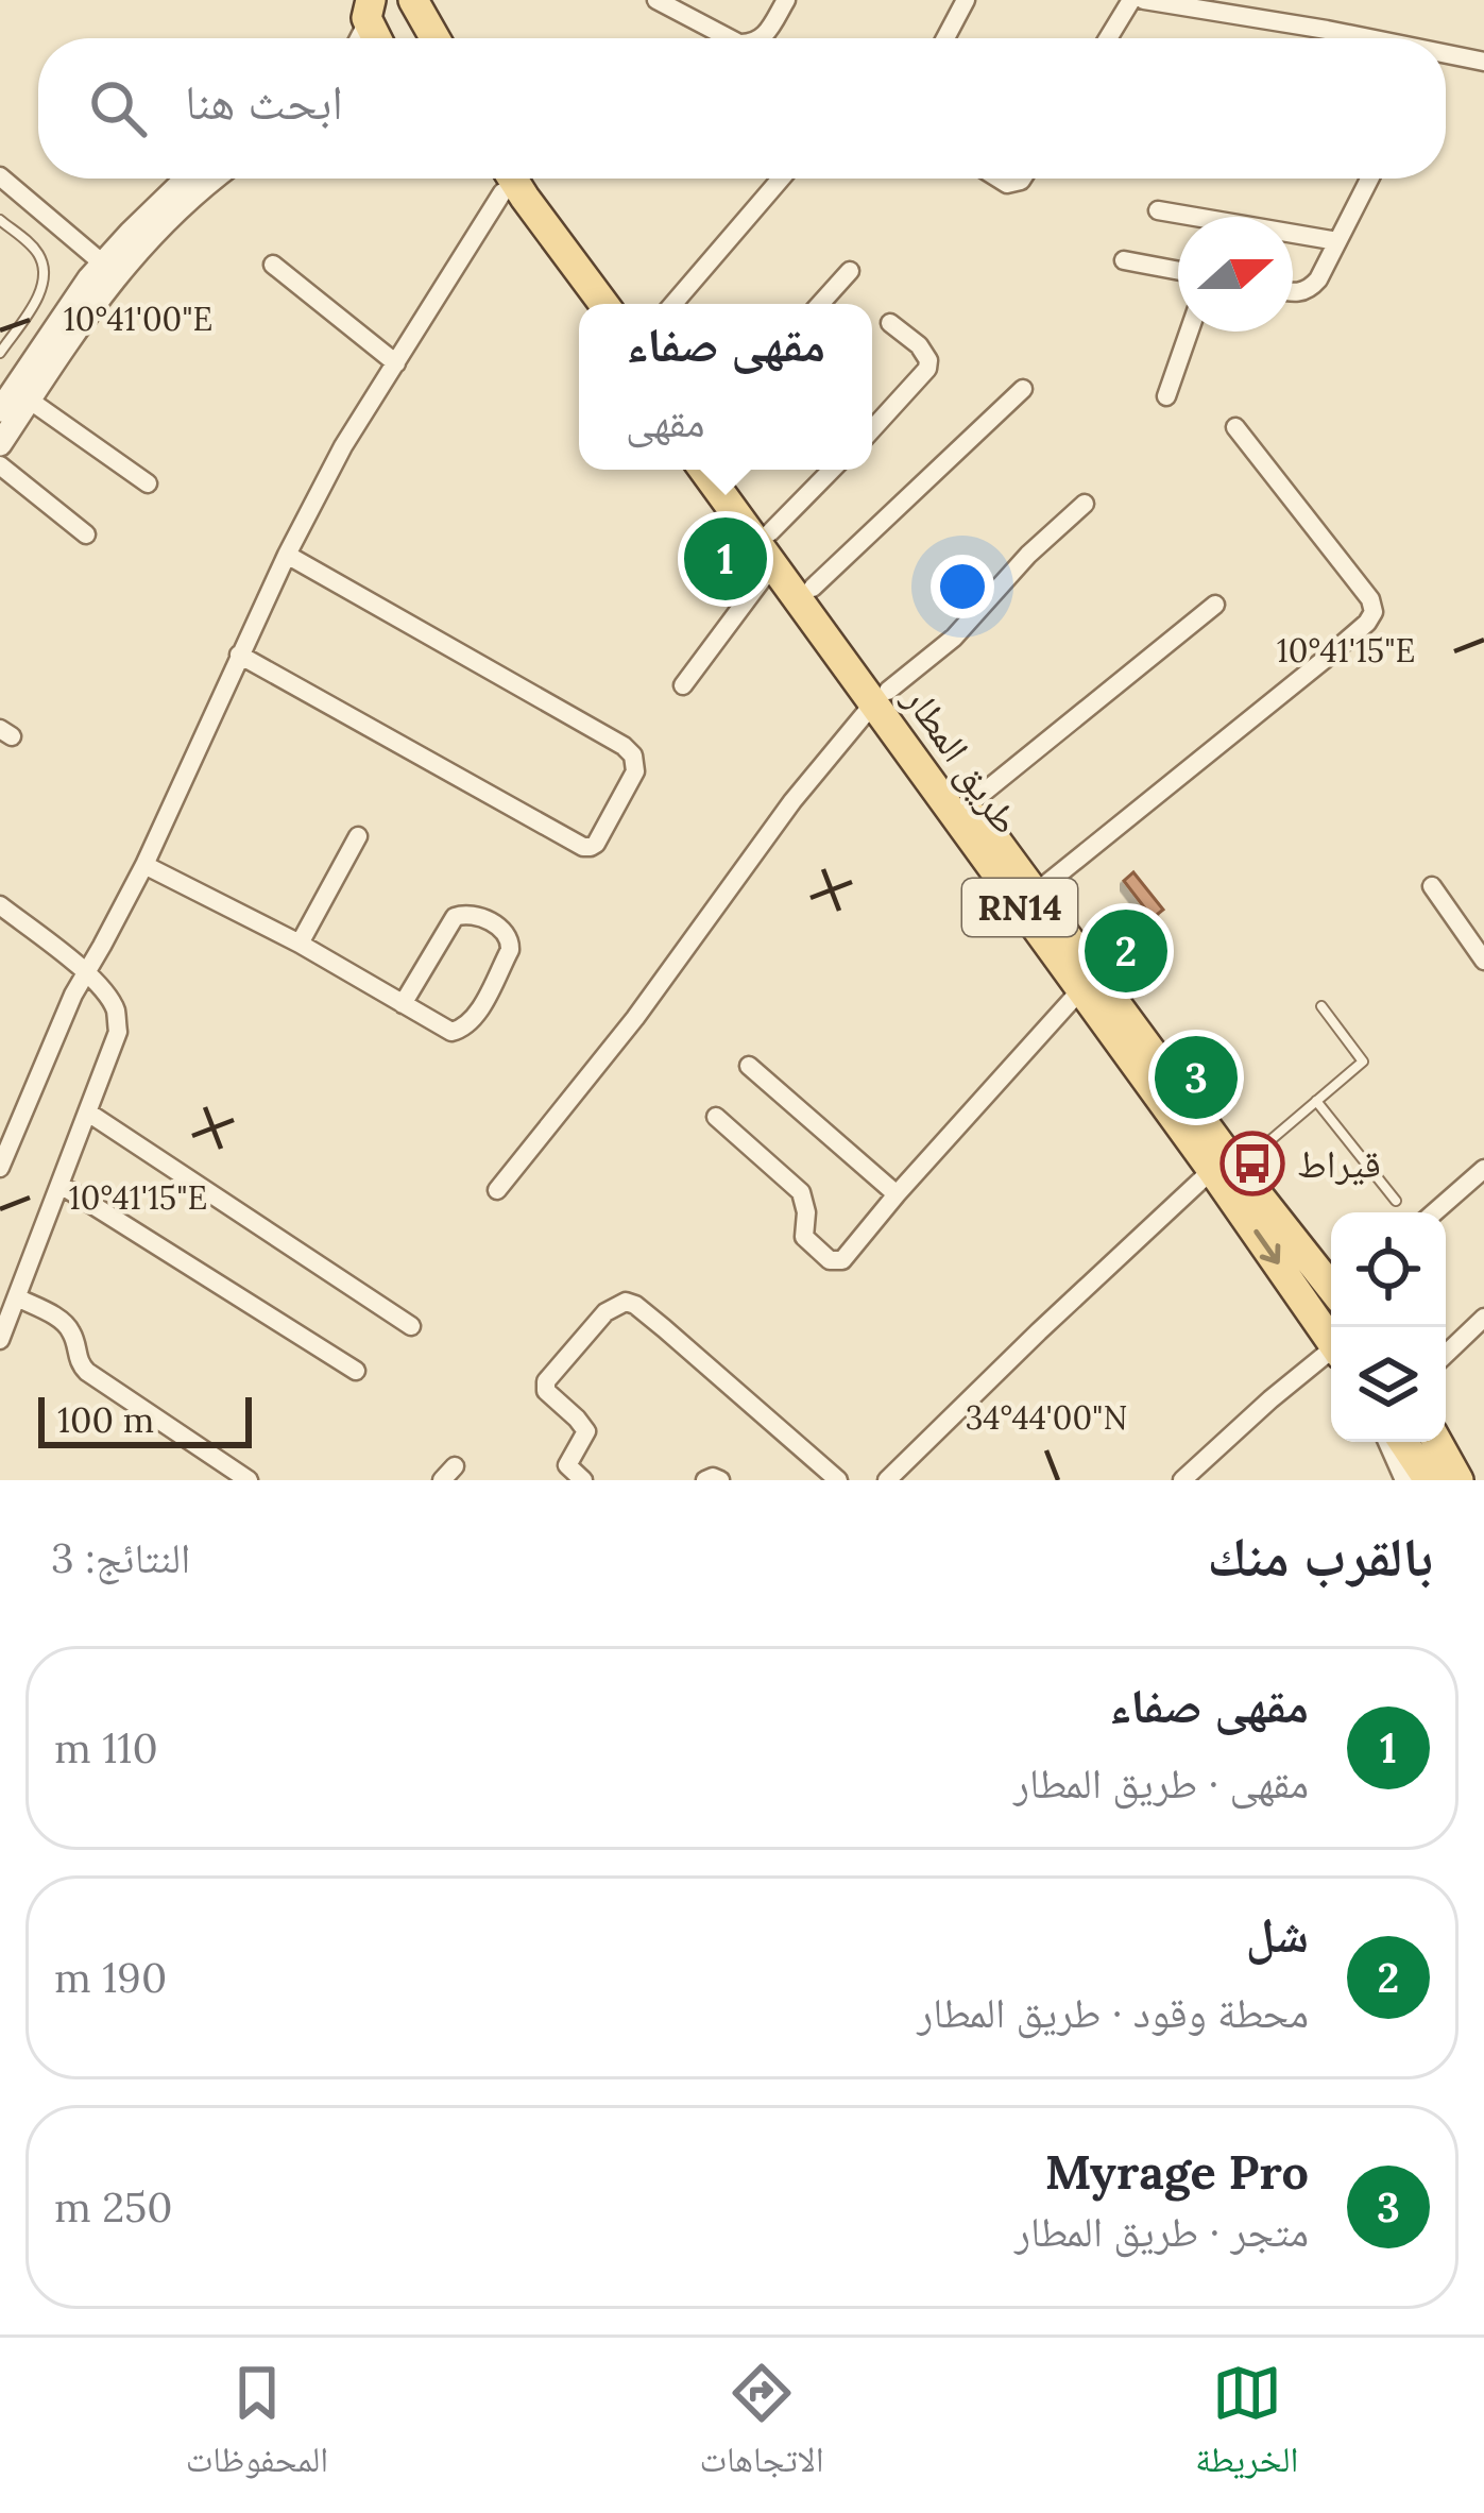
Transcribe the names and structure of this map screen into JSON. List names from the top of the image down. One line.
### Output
{"streets":{"main road":["طريق المطار","RN14"]},"places":{"bus stop":["قيراط"]},"scale_bar":"100 m","north":"right","page":{"search":"ابحث هنا","popup":["مقهى صفاء","مقهى"],"pins":["1","2","3"],"scale":"100 m","heading":["بالقرب منك","النتائج: 3"],"list":[{"mark":"1","name":"مقهى صفاء","note":"مقهى · طريق المطار","value":"110 m"},{"mark":"2","name":"شل","note":"محطة وقود · طريق المطار","value":"190 m"},{"mark":"3","name":"Myrage Pro","note":"متجر · طريق المطار","value":"250 m"}],"nav":["الخريطة","الاتجاهات","المحفوظات"]},"coordinates":["10°41'00\"E","10°41'15\"E","34°44'00\"N"]}
